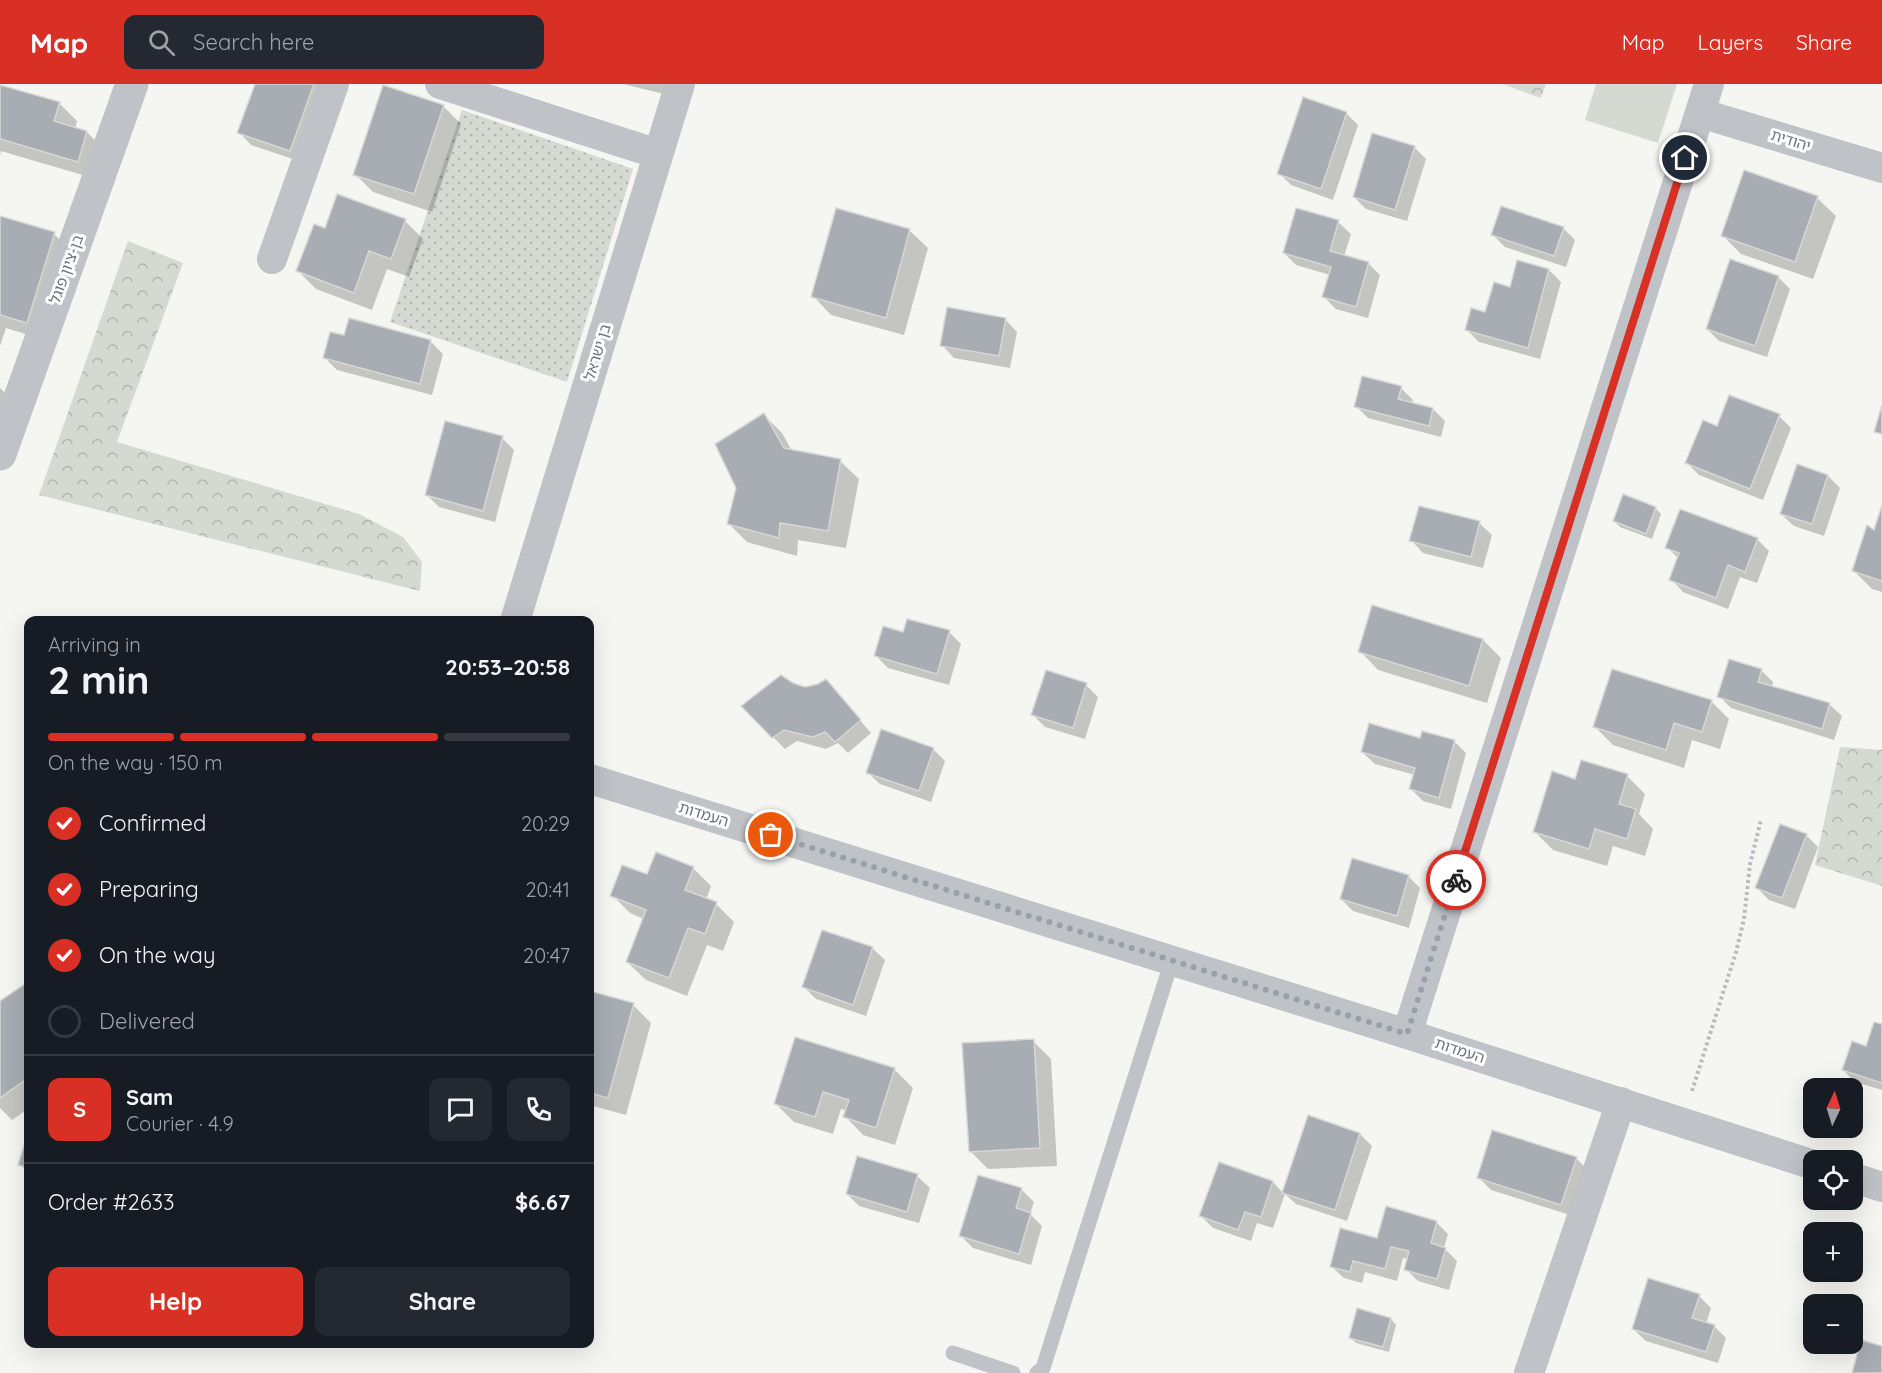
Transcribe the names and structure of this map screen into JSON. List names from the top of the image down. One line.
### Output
{"streets":{"street":["יהודית","בן-ציון פוגל","בן ישראל","העמדות"]},"north":"top","page":{"header":"Map","search":"Search here","nav":["Map","Layers","Share"],"heading":["2 min","Arriving in","20:53–20:58"],"panel":["Sam","Courier · 4.9","Order #2633","$6.67"],"bar":"On the way · 150 m","list":[["Confirmed","20:29"],["Preparing","20:41"],["On the way","20:47"],"Delivered"],"map_buttons":["+","−"],"round":"S","buttons":["Help","Share"]}}
